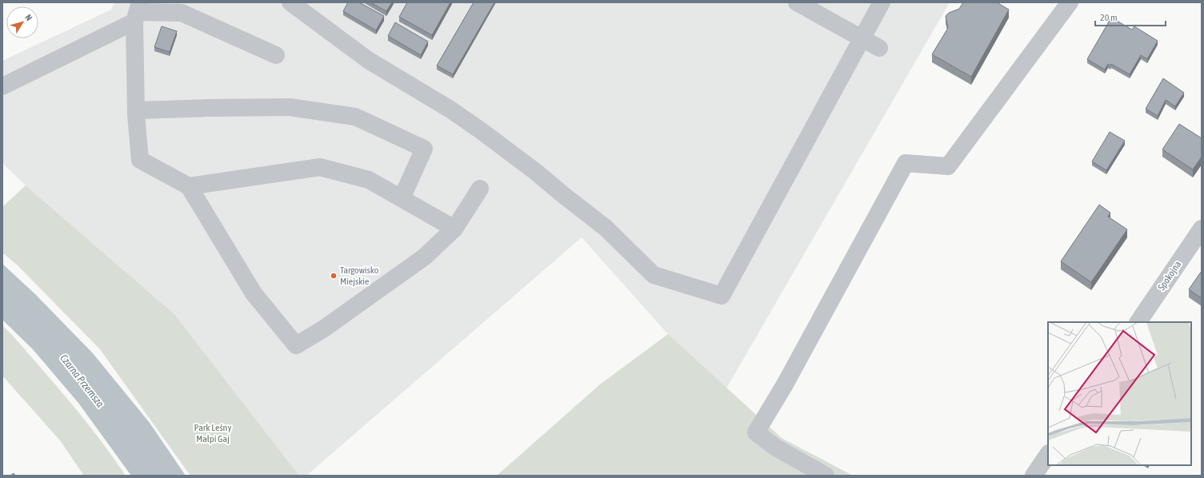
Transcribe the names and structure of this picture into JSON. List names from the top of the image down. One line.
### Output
{"streets":{"street":["Spokojna"]},"water":["Czarna Przemsza"],"parks":["Park Leśny Małpi Gaj"],"places":["Targowisko Miejskie"],"scale_bar":"20 m","north":"top right"}
